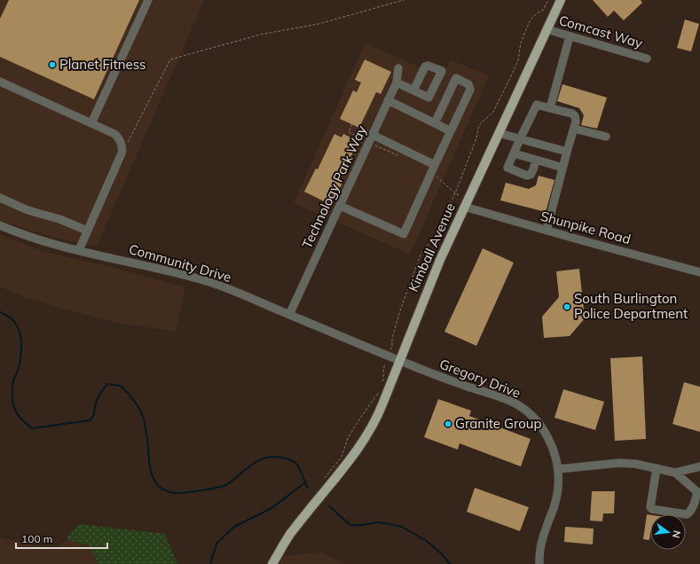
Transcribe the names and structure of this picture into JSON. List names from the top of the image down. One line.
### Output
{"streets":{"main road":["Kimball Avenue"],"street":["Comcast Way","Technology Park Way","Shunpike Road","Community Drive","Gregory Drive"]},"crossings":[["Comcast Way","Kimball Avenue"],["Technology Park Way","Community Drive"],["Shunpike Road","Kimball Avenue"],["Kimball Avenue","Community Drive"],["Community Drive","Gregory Drive"]],"places":["Planet Fitness","South Burlington Police Department","Granite Group"],"scale_bar":"100 m","north":"right"}
